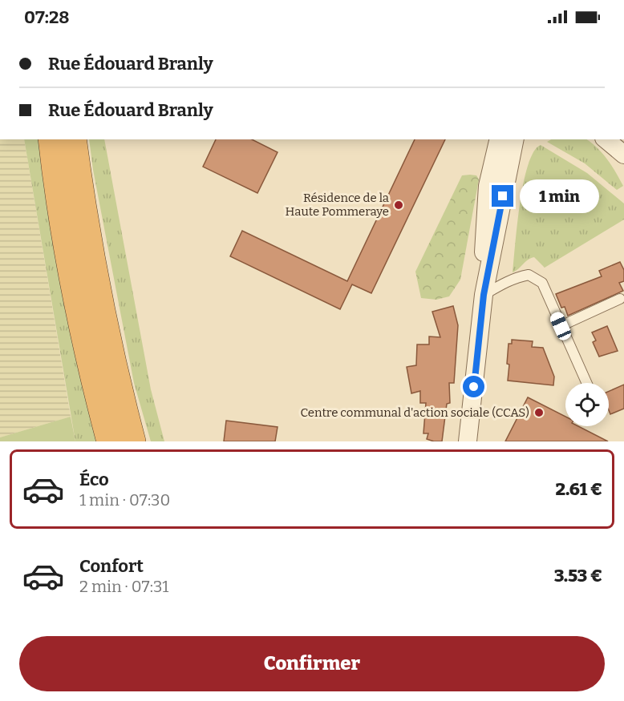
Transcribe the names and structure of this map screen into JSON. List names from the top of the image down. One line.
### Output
{"places":["Résidence de la Haute Pommeraye","Centre communal d'action sociale (CCAS)"],"page":{"status":"07:28","banner":["Rue Édouard Branly","Rue Édouard Branly"],"bubble":"1 min","list":[{"name":"Éco","note":"1 min · 07:30","value":"2.61 €"},{"name":"Confort","note":"2 min · 07:31","value":"3.53 €"}],"buttons":"Confirmer"}}
